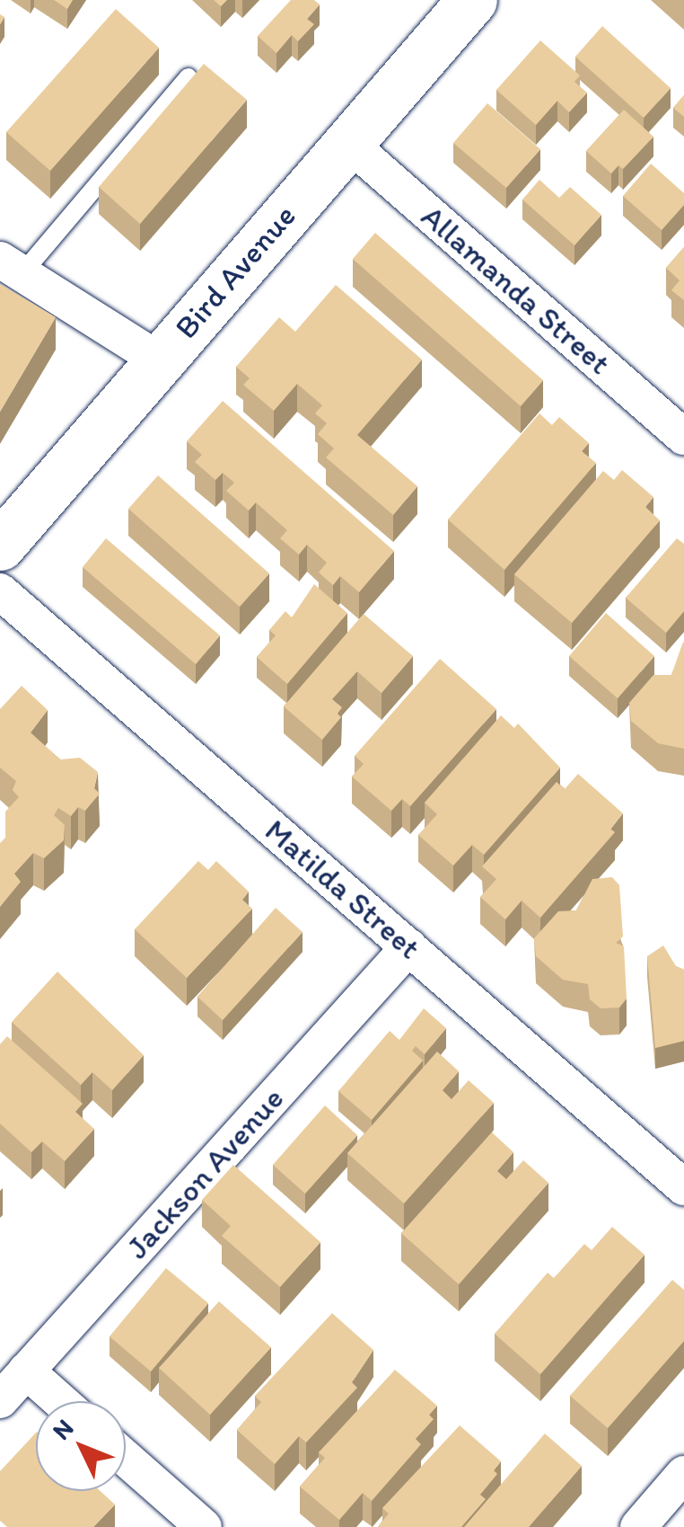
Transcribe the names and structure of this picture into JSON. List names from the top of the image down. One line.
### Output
{"streets":{"street":["Bird Avenue","Allamanda Street","Matilda Street","Jackson Avenue"]},"crossings":[["Bird Avenue","Allamanda Street"],["Matilda Street","Jackson Avenue"]],"north":"top left"}
